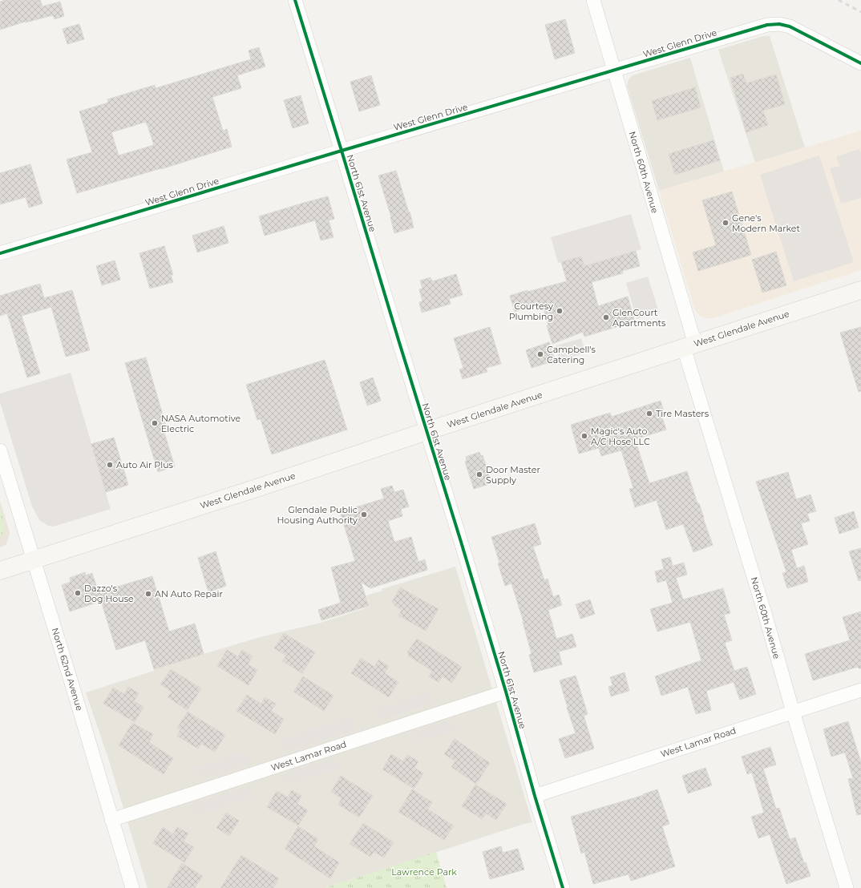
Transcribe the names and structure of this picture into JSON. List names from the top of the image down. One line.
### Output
{"streets":{"main road":["West Glendale Avenue"],"street":["West Glenn Drive","North 60th Avenue","North 61st Avenue","North 62nd Avenue","West Lamar Road"]},"crossings":[["West Glenn Drive","North 60th Avenue"],["West Glenn Drive","North 61st Avenue"],["North 60th Avenue","West Glendale Avenue"],["North 60th Avenue","West Lamar Road"],["North 61st Avenue","West Glendale Avenue"],["North 61st Avenue","West Lamar Road"],["West Glendale Avenue","North 62nd Avenue"],["North 62nd Avenue","West Lamar Road"]],"parks":["Lawrence Park"],"places":["Gene's Modern Market","Courtesy Plumbing","GlenCourt Apartments","Campbell's Catering","Tire Masters","NASA Automotive Electric","Magic's Auto A/C Hose LLC","Auto Air Plus","Door Master Supply","Glendale Public Housing Authority","Dazzo's Dog House","AN Auto Repair"]}
